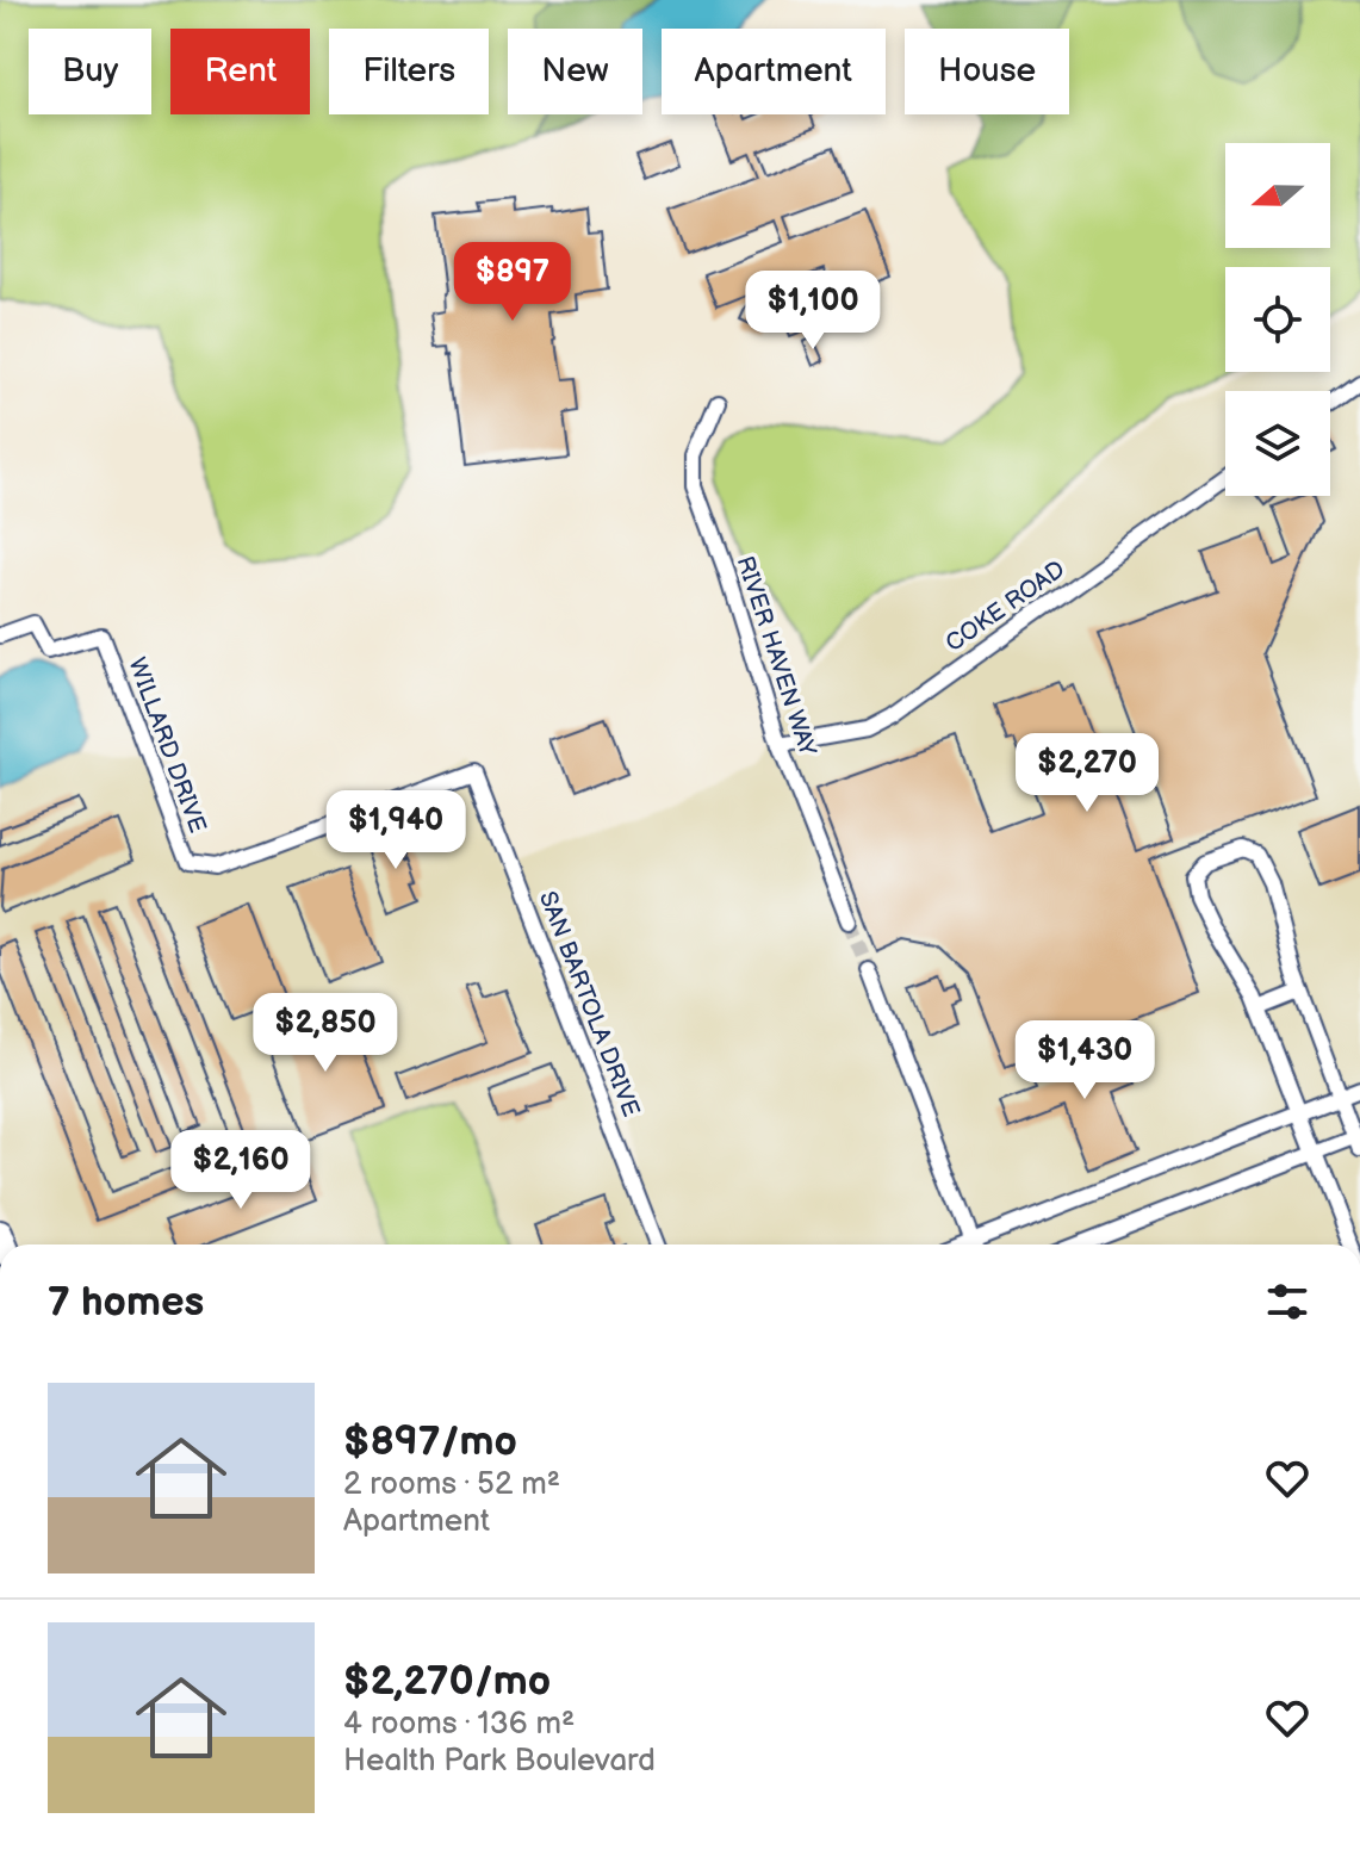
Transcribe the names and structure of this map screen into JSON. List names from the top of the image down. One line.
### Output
{"streets":{"street":["COKE ROAD","RIVER HAVEN WAY","WILLARD DRIVE","SAN BARTOLA DRIVE"]},"crossings":[["COKE ROAD","RIVER HAVEN WAY"],["WILLARD DRIVE","SAN BARTOLA DRIVE"]],"north":"left","page":{"chip":["Buy","Rent","Filters","New","Apartment","House"],"price":["$897","$1,100","$2,270","$1,940","$2,850","$1,430","$2,160"],"heading":"7 homes","list":[{"name":"$897/mo","note":"2 rooms · 52 m² · Apartment"},{"name":"$2,270/mo","note":"4 rooms · 136 m² · Health Park Boulevard"}]}}
